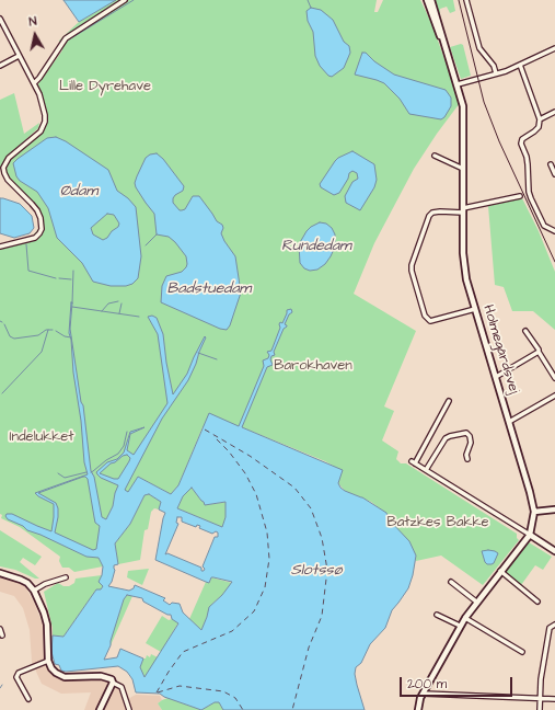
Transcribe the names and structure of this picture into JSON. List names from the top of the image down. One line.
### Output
{"streets":{"street":["Holmegårdsvej"]},"water":["Ødam","Rundedam","Badstuedam","Slotssø"],"parks":["Lille Dyrehave","Barokhaven","Indelukket","Batzkes Bakke"],"scale_bar":"200 m","north":"top"}
